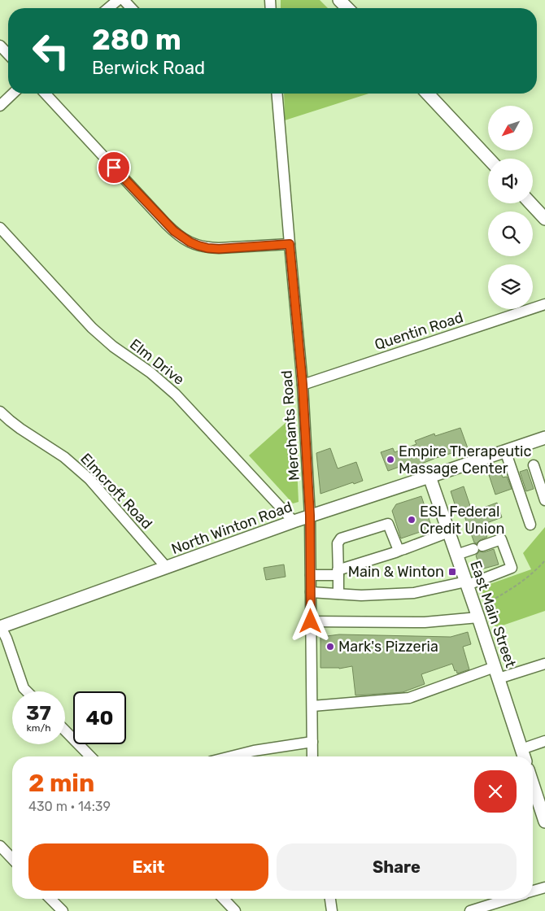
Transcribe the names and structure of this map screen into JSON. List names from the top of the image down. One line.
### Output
{"streets":{"main road":["North Winton Road","East Main Street"],"street":["Quentin Road","Elm Drive","Merchants Road","Elmcroft Road"]},"crossings":[["Quentin Road","Merchants Road"],["Elm Drive","North Winton Road"],["Merchants Road","North Winton Road"],["Elmcroft Road","North Winton Road"],["North Winton Road","East Main Street"]],"places":{"other":["Empire Therapeutic Massage Center","ESL Federal Credit Union","Mark's Pizzeria"],"transit":["Main & Winton"]},"north":"bottom left","page":{"turn":["280 m","Berwick Road"],"speed":"37 km/h","limit":"40","heading":["2 min","430 m · 14:39"],"buttons":["Exit","Share"]}}
